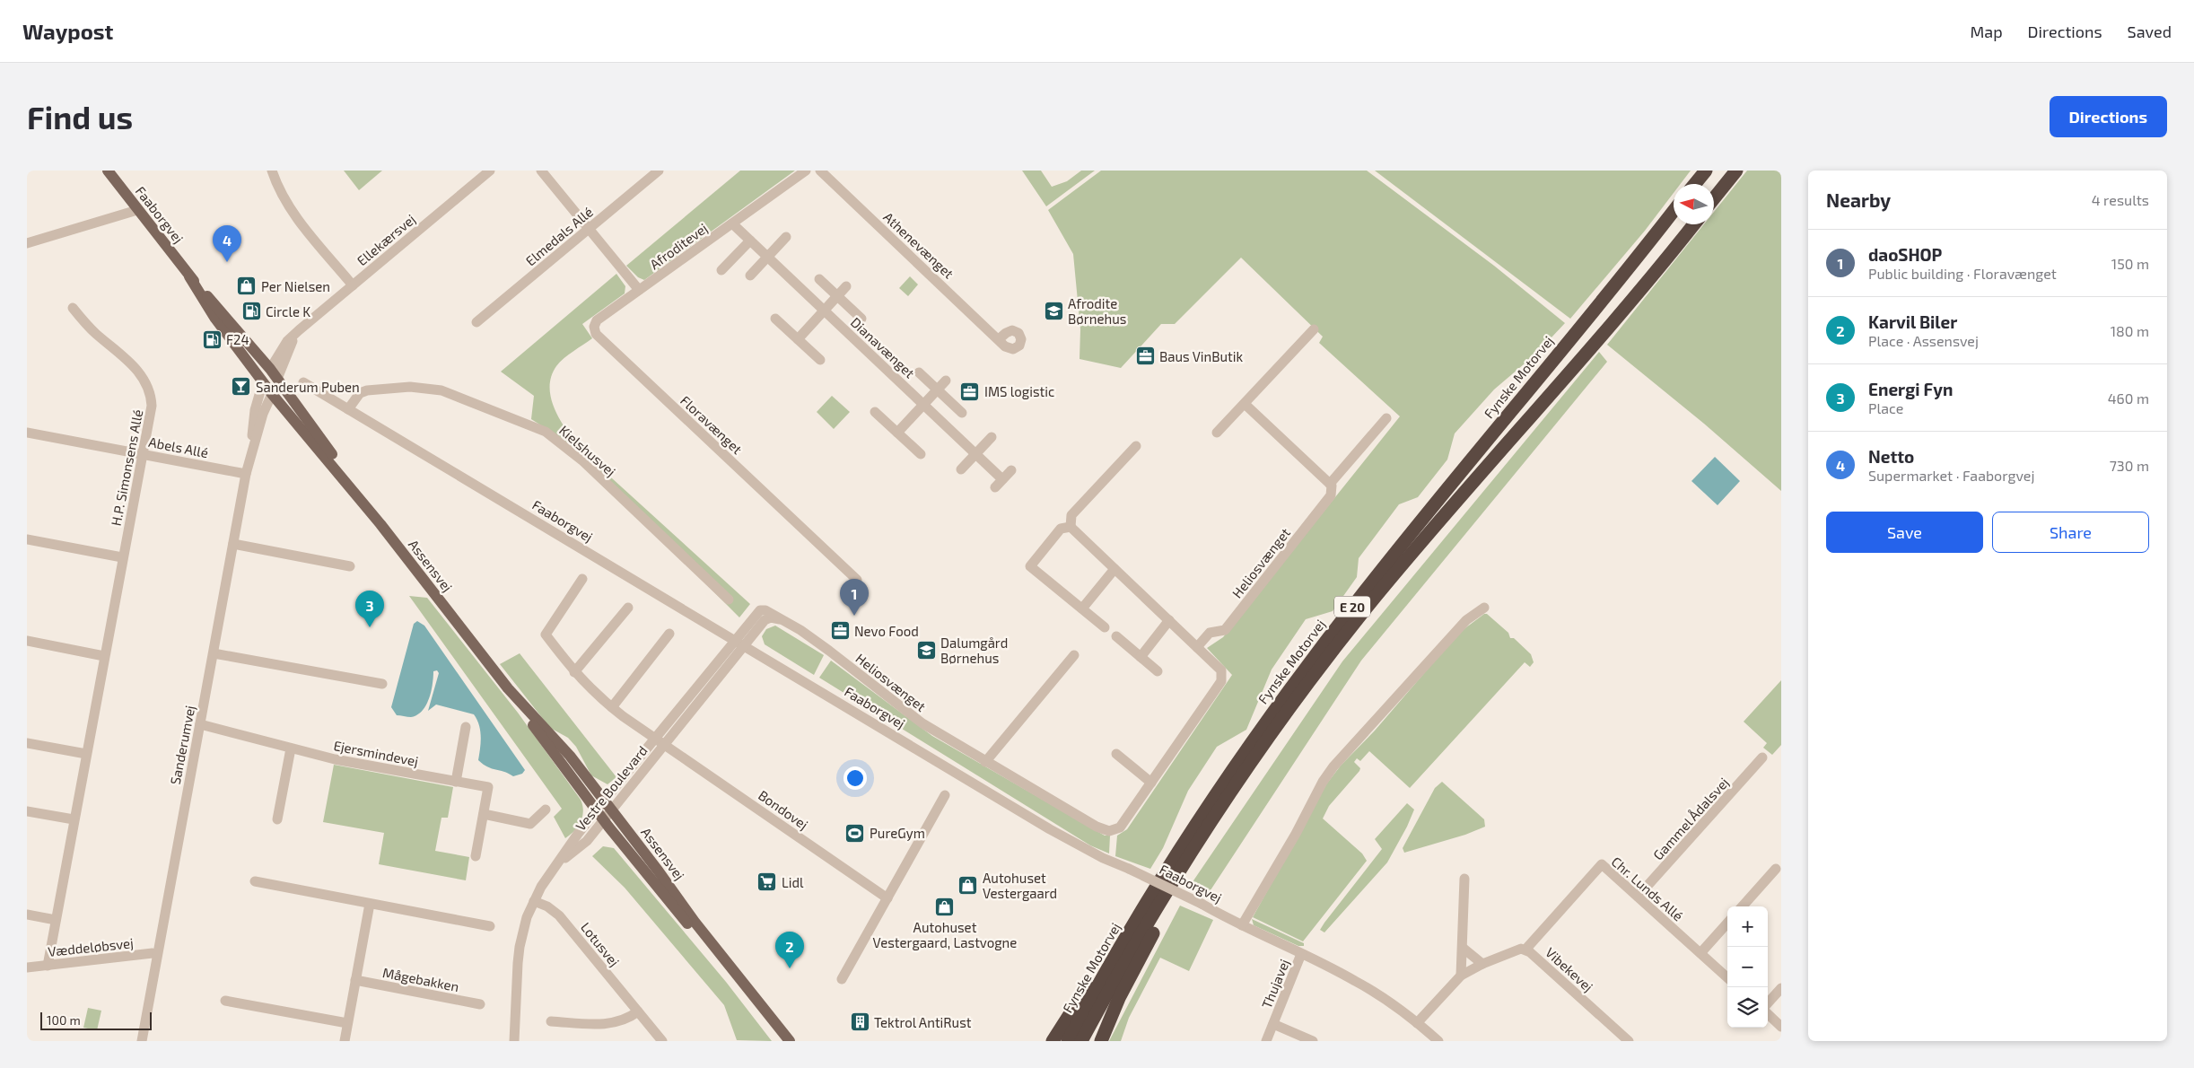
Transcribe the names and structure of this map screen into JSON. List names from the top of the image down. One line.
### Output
{"streets":{"highway":["Fynske Motorvej","E 20"],"main road":["Faaborgvej","Assensvej"],"street":["Elmedals Allé","Ellekærsvej","Athenevænget","Afroditevej","Dianavænget","Floravænget","Abels Allé","Kielshusvej","H.P. Simonsens Allé","Heliosvænget","Sanderumvej","Ejersmindevej","Vestre Boulevard","Bondovej","Gammel Ådalsvej","Chr. Lunds Allé","Lotusvej","Væddeløbsvej","Vibekevej","Mågebakken","Thujavej"]},"crossings":[["Faaborgvej","Ellekærsvej"],["Faaborgvej","Kielshusvej"],["Faaborgvej","Heliosvænget"],["Faaborgvej","Assensvej"],["Faaborgvej","Sanderumvej"],["Faaborgvej","Vestre Boulevard"],["Faaborgvej","Vibekevej"],["Faaborgvej","Thujavej"],["Ellekærsvej","Assensvej"],["Afroditevej","Dianavænget"],["Afroditevej","Floravænget"],["Abels Allé","H.P. Simonsens Allé"],["Abels Allé","Sanderumvej"],["H.P. Simonsens Allé","Væddeløbsvej"],["Heliosvænget","Vestre Boulevard"],["Assensvej","Sanderumvej"],["Assensvej","Vestre Boulevard"],["Sanderumvej","Ejersmindevej"],["Sanderumvej","Væddeløbsvej"],["Vestre Boulevard","Bondovej"],["Vestre Boulevard","Lotusvej"],["Gammel Ådalsvej","Chr. Lunds Allé"],["Chr. Lunds Allé","Vibekevej"]],"places":{"shop":["Per Nielsen","Autohuset Vestergaard","Autohuset Vestergaard, Lastvogne"],"fuel station":["Circle K","F24"],"school or university":["Afrodite Børnehus","Dalumgård Børnehus"],"office":["Baus VinButik","IMS logistic","Nevo Food"],"bar":["Sanderum Puben"],"sports":["PureGym"],"supermarket":["Lidl"],"building":["Tektrol AntiRust"]},"scale_bar":"100 m","north":"left","page":{"header":"Waypost","nav":["Map","Directions","Saved"],"buttons":["Directions",["Save","Share"]],"title":"Find us","heading":["Nearby","4 results"],"pins":["4","1","3","2"],"list":[{"mark":"1","name":"daoSHOP","note":"Public building · Floravænget","value":"150 m"},{"mark":"2","name":"Karvil Biler","note":"Place · Assensvej","value":"180 m"},{"mark":"3","name":"Energi Fyn","note":"Place","value":"460 m"},{"mark":"4","name":"Netto","note":"Supermarket · Faaborgvej","value":"730 m"}],"map_buttons":["+","−"],"scale":"100 m"}}
